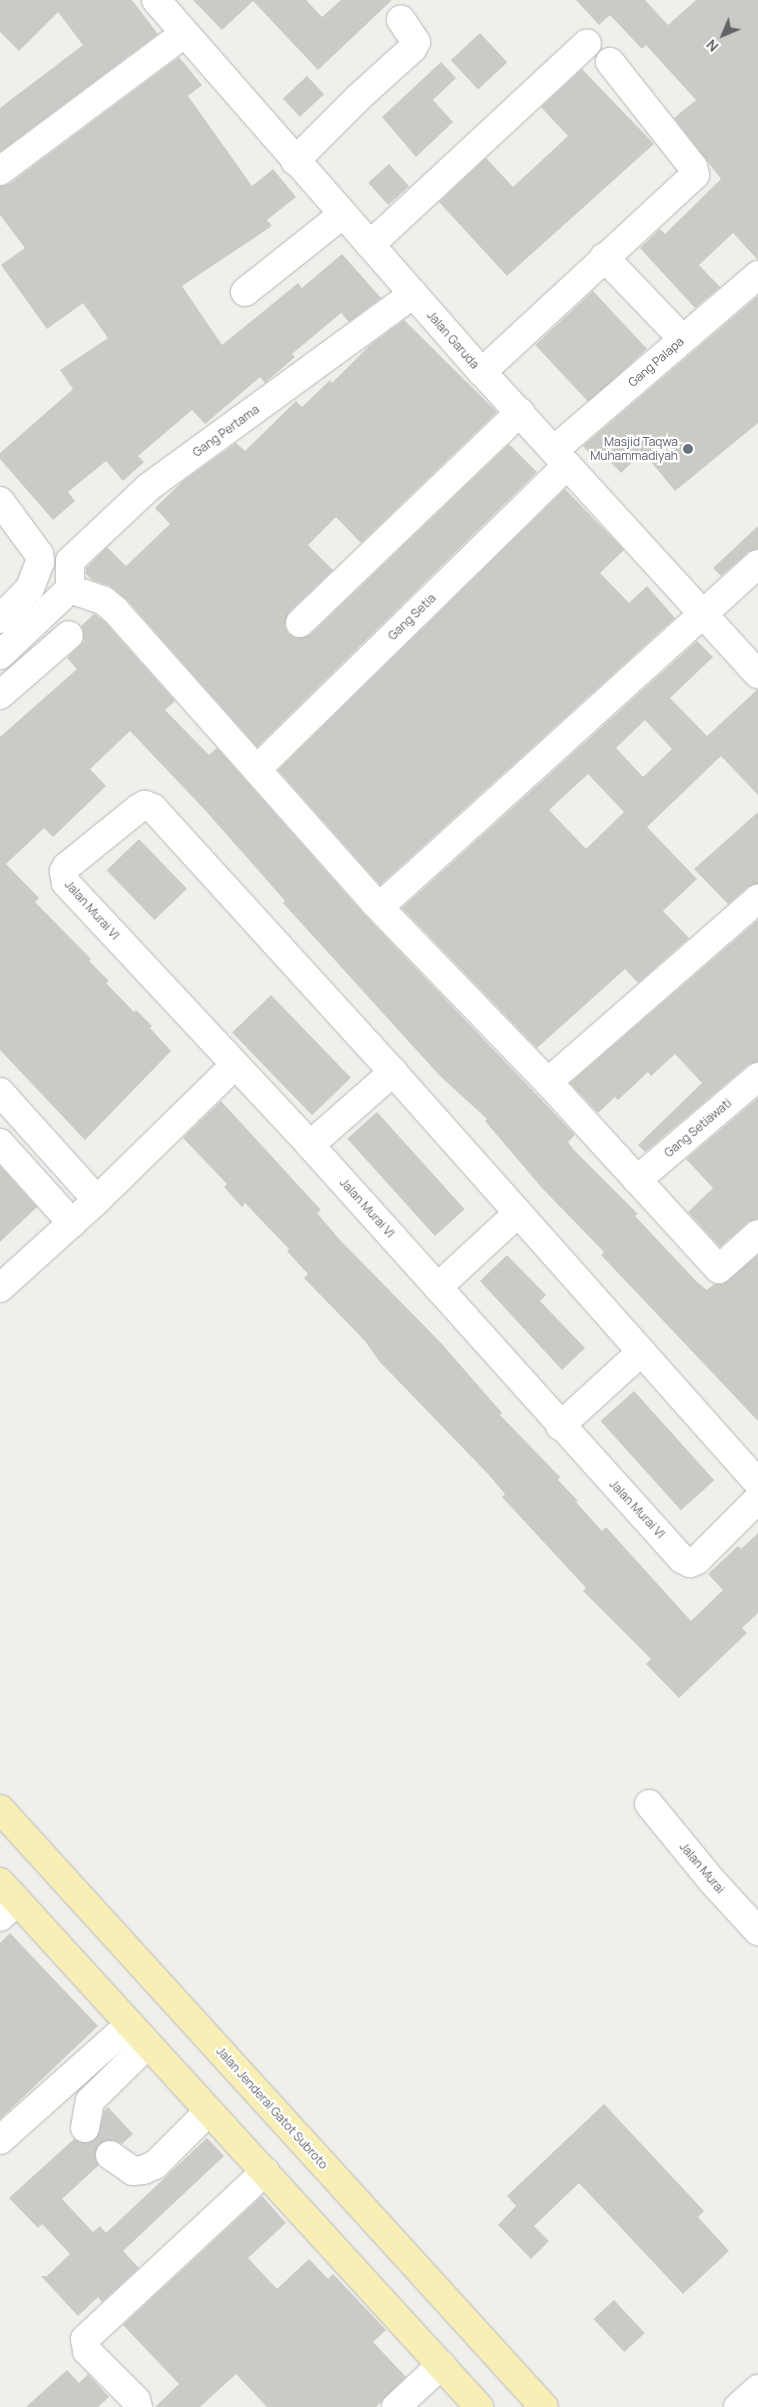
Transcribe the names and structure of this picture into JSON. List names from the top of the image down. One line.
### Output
{"streets":{"main road":["Jalan Jenderal Gatot Subroto"],"street":["Jalan Garuda","Gang Palapa","Gang Pertama","Gang Setia","Jalan Murai VI","Gang Setiawati","Jalan Murai"]},"crossings":[["Jalan Garuda","Gang Palapa"],["Jalan Garuda","Gang Pertama"],["Jalan Garuda","Gang Setia"],["Gang Palapa","Gang Setia"]],"places":["Masjid Taqwa Muhammadiyah"],"north":"bottom left"}
